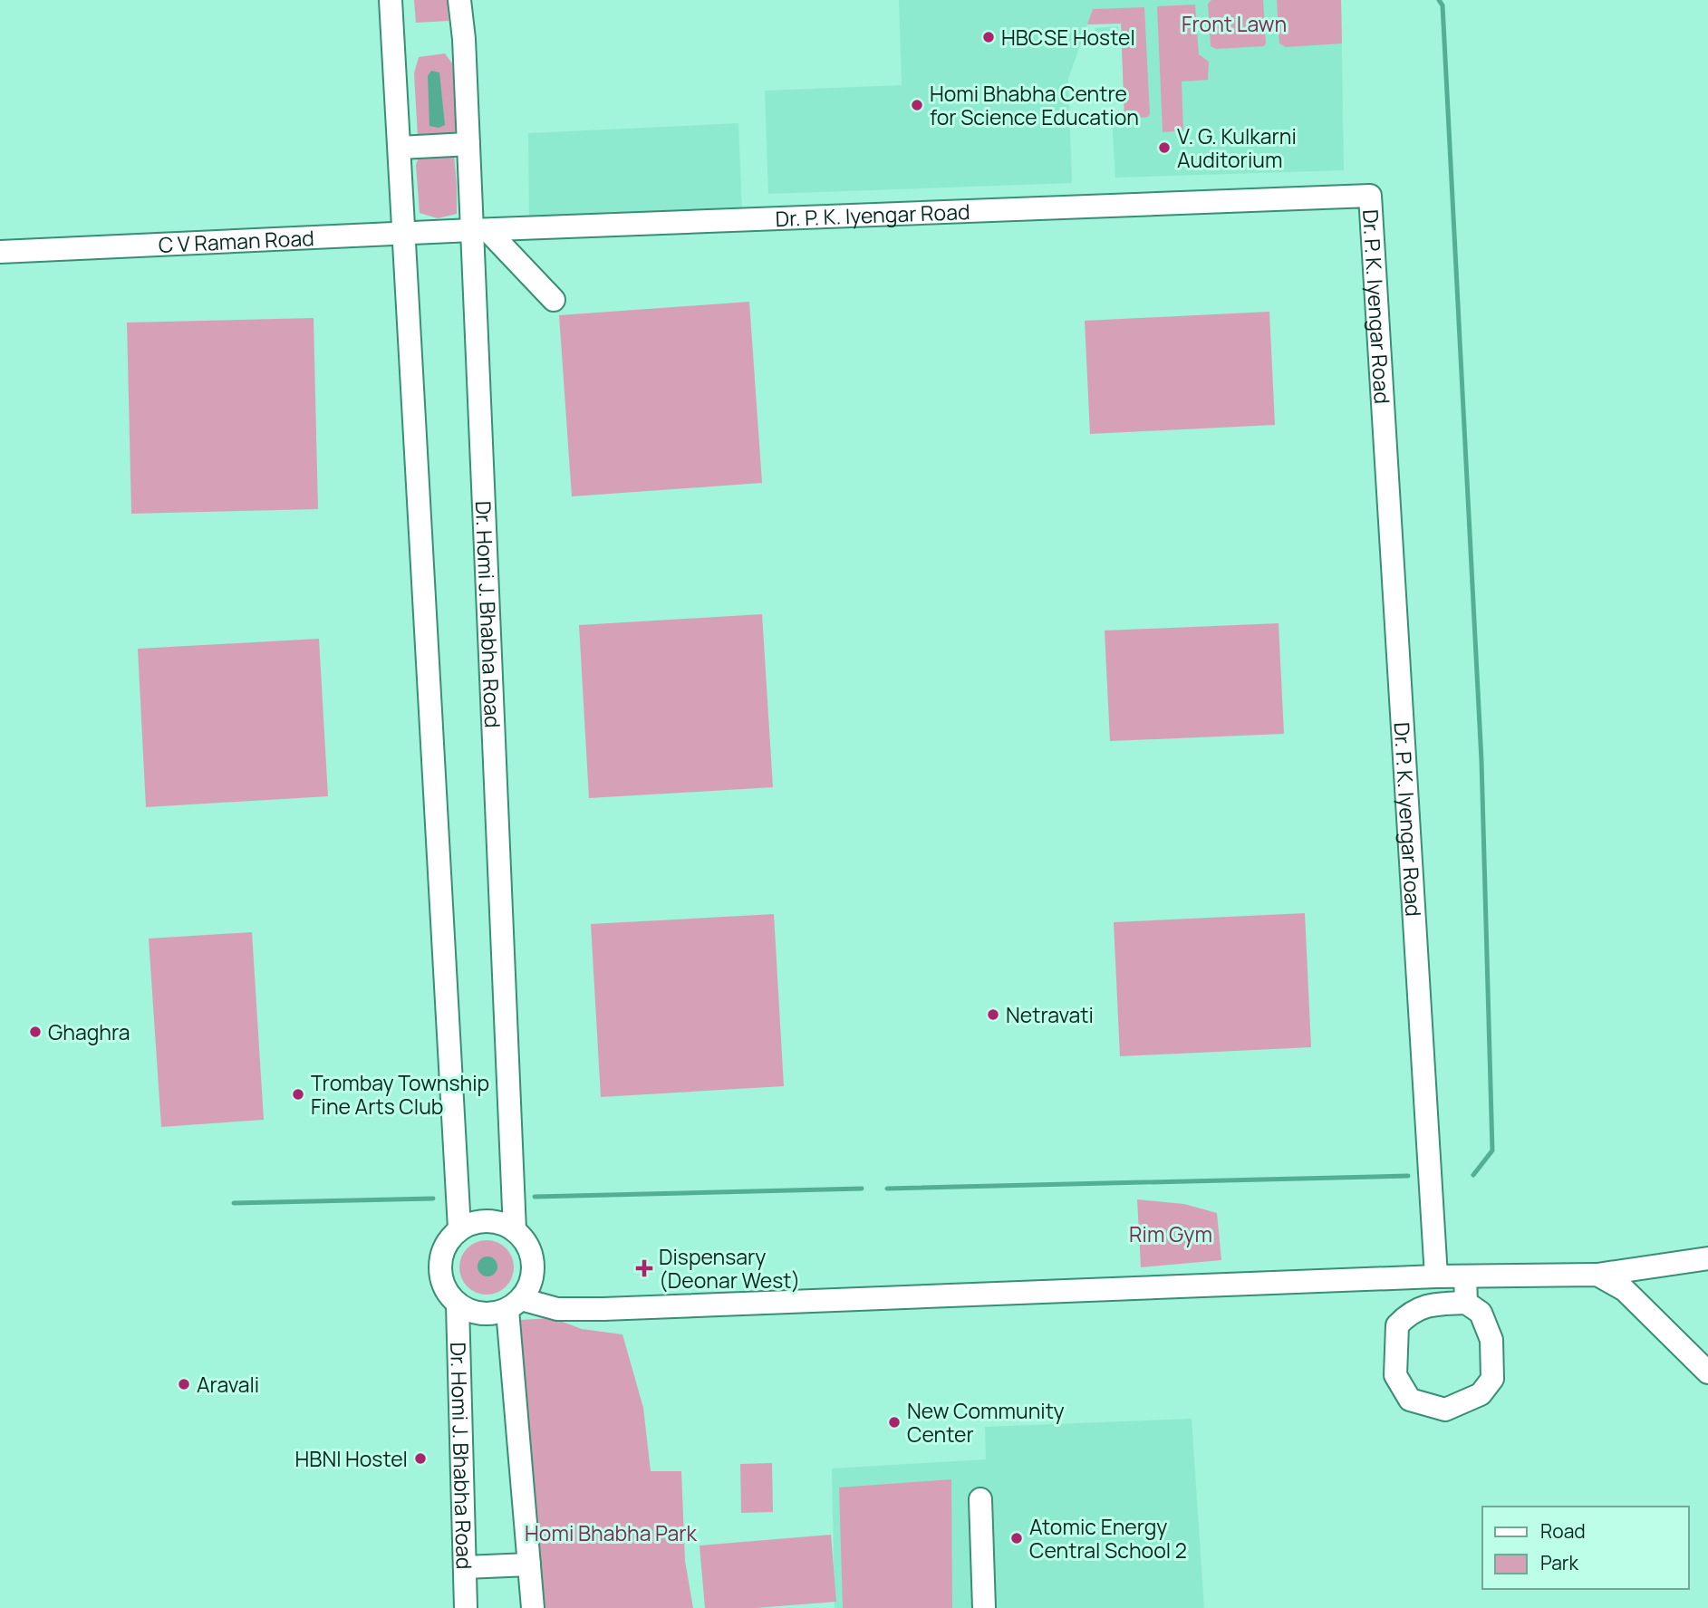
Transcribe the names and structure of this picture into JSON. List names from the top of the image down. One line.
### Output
{"streets":{"street":["Dr. P. K. Iyengar Road","C V Raman Road","Dr. Homi J. Bhabha Road"]},"crossings":[["Dr. P. K. Iyengar Road","C V Raman Road"],["Dr. P. K. Iyengar Road","Dr. Homi J. Bhabha Road"],["C V Raman Road","Dr. Homi J. Bhabha Road"]],"parks":["Front Lawn","Rim Gym","Homi Bhabha Park"],"places":{"other":["HBCSE Hostel","Homi Bhabha Centre for Science Education","V. G. Kulkarni Auditorium","Netravati","Ghaghra","Trombay Township Fine Arts Club","Aravali","New Community Center","HBNI Hostel","Atomic Energy Central School 2"],"health":["Dispensary (Deonar West)"]},"legend":["Road","Park"]}
